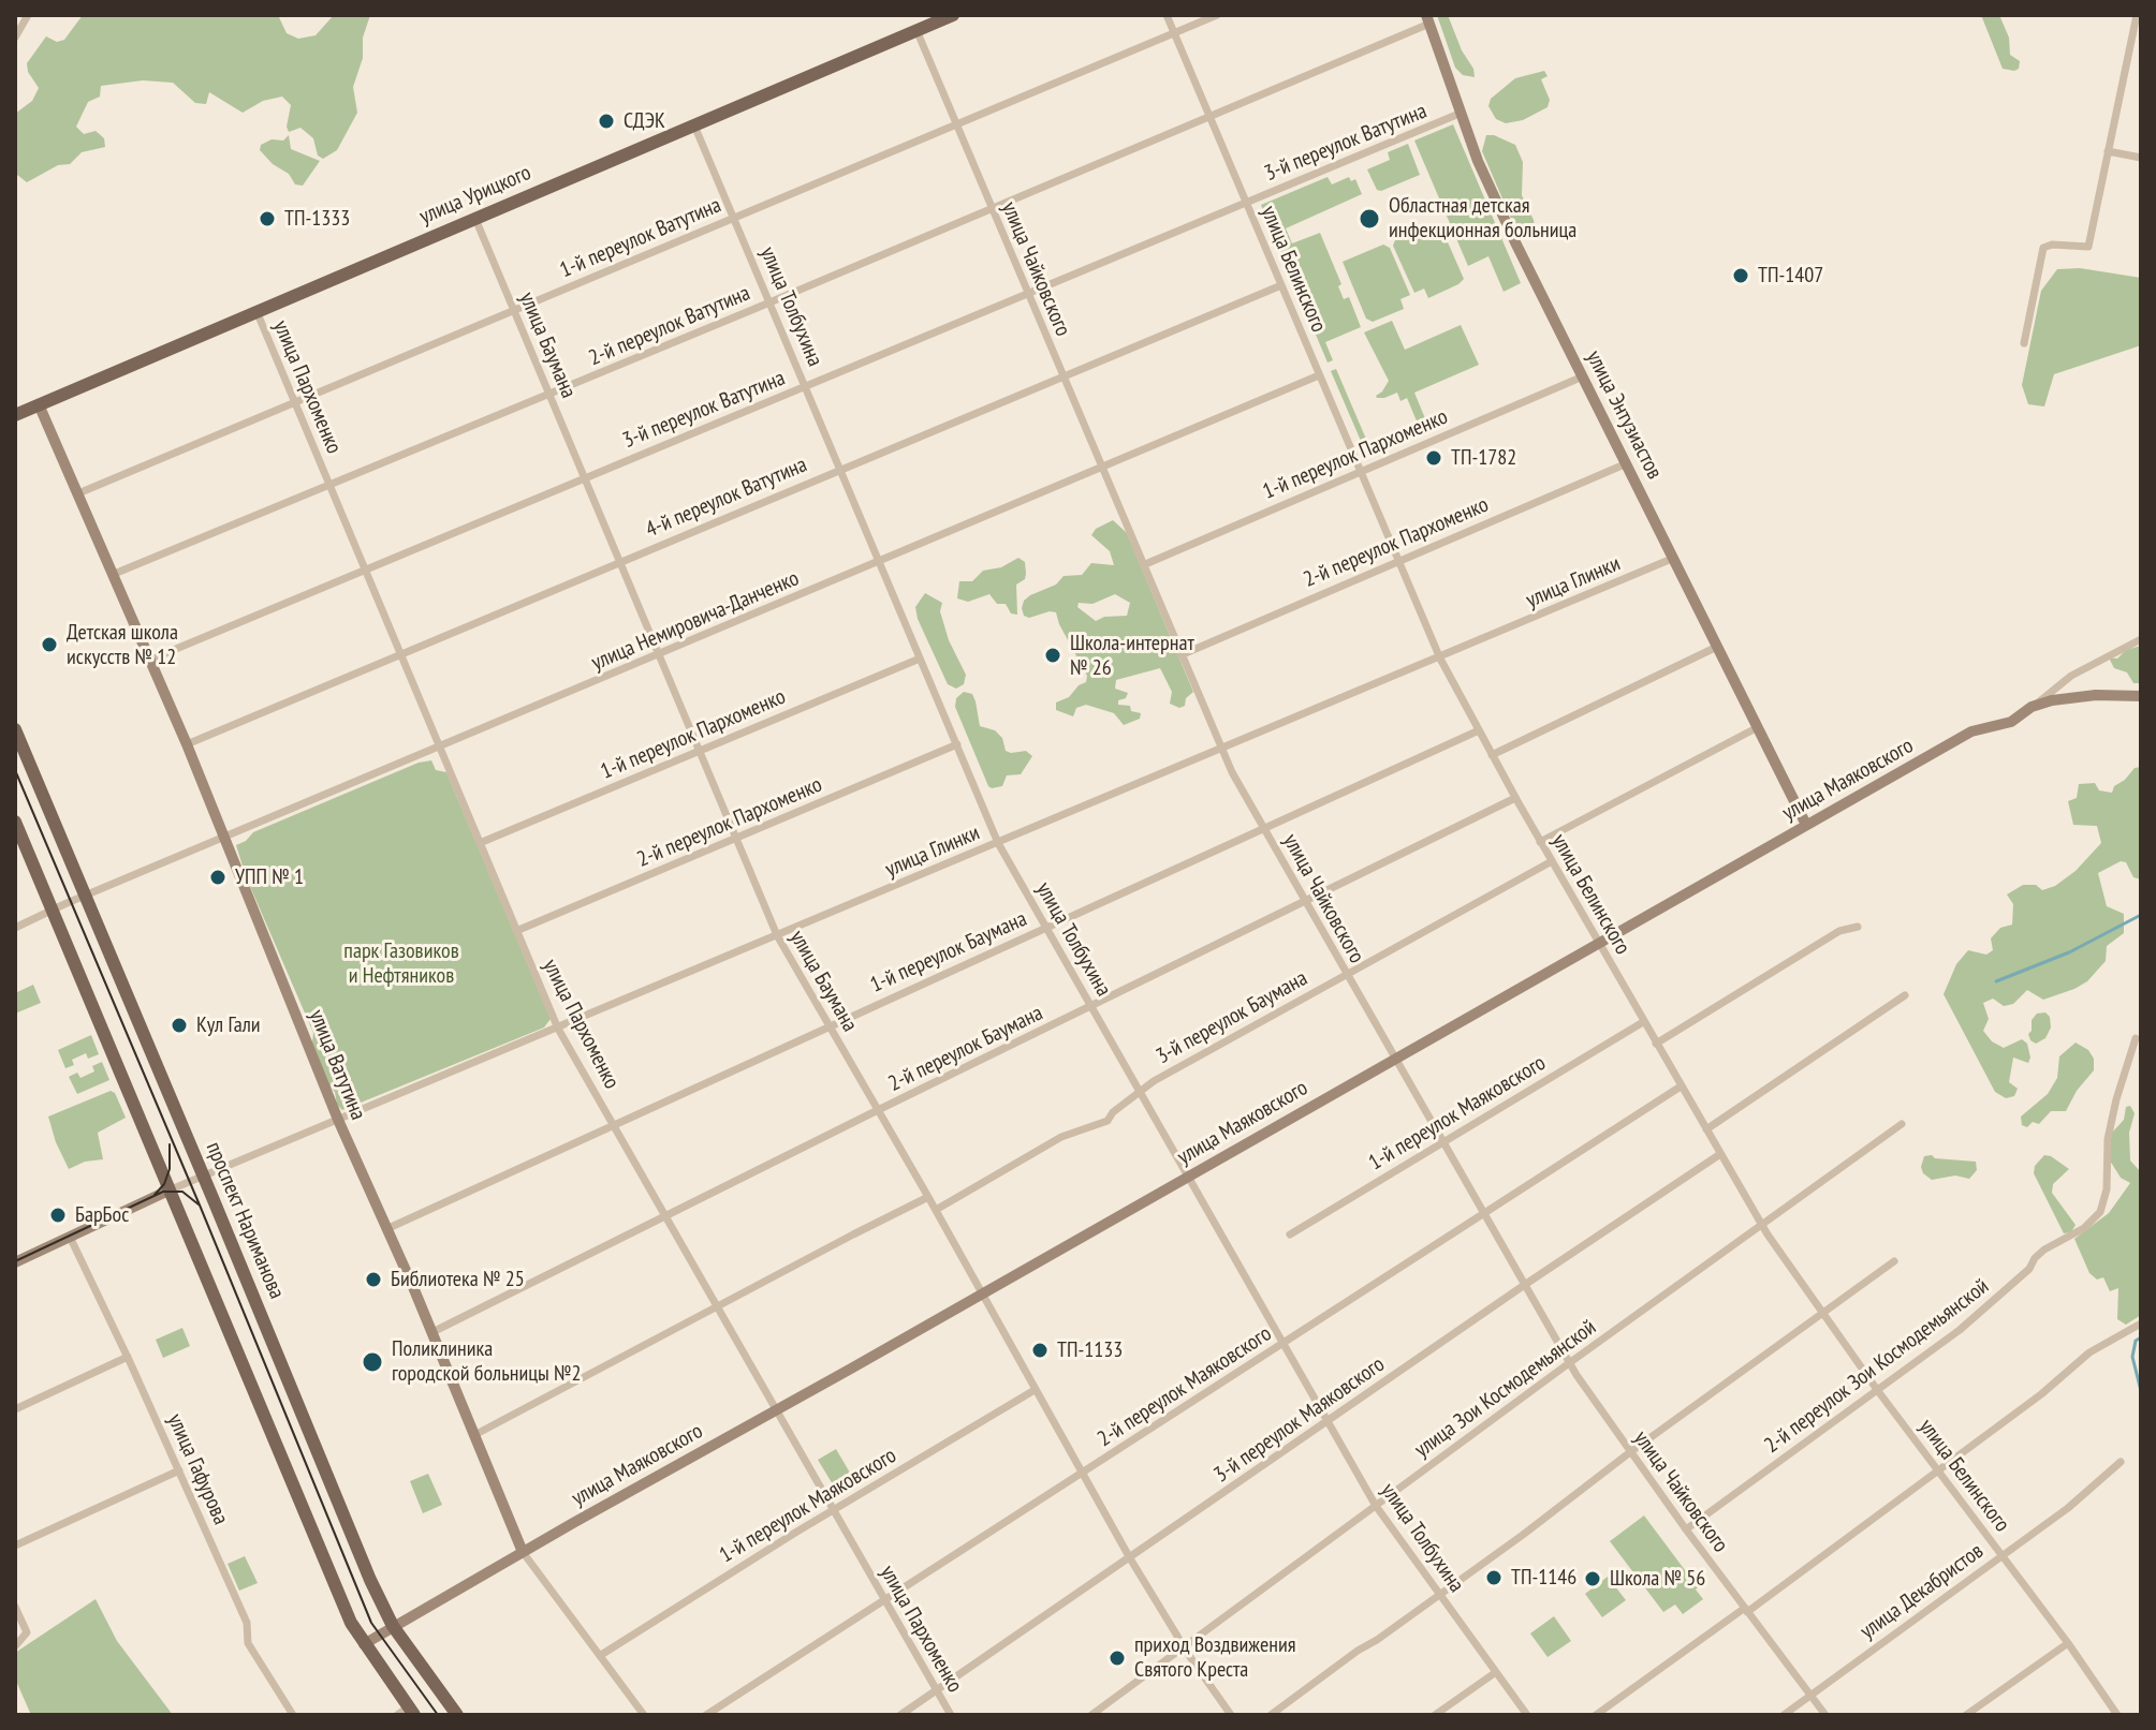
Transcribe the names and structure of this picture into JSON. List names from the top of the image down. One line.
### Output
{"streets":{"main road":["улица Урицкого","проспект Нариманова"],"street":["3-й переулок Ватутина","1-й переулок Ватутина","улица Чайковского","улица Белинского","улица Толбухина","2-й переулок Ватутина","улица Баумана","улица Пархоменко","улица Энтузиастов","1-й переулок Пархоменко","4-й переулок Ватутина","2-й переулок Пархоменко","улица Глинки","улица Немировича-Данченко","улица Маяковского","1-й переулок Баумана","3-й переулок Баумана","2-й переулок Баумана","улица Ватутина","1-й переулок Маяковского","2-й переулок Зои Космодемьянской","2-й переулок Маяковского","улица Зои Космодемьянской","3-й переулок Маяковского","улица Гафурова","улица Декабристов"]},"crossings":[["3-й переулок Ватутина","улица Чайковского"],["3-й переулок Ватутина","улица Белинского"],["3-й переулок Ватутина","улица Толбухина"],["3-й переулок Ватутина","улица Баумана"],["3-й переулок Ватутина","улица Пархоменко"],["3-й переулок Ватутина","улица Энтузиастов"],["3-й переулок Ватутина","улица Ватутина"],["улица Урицкого","улица Чайковского"],["улица Урицкого","улица Толбухина"],["улица Урицкого","улица Баумана"],["улица Урицкого","улица Пархоменко"],["улица Урицкого","улица Ватутина"],["1-й переулок Ватутина","улица Чайковского"],["1-й переулок Ватутина","улица Белинского"],["1-й переулок Ватутина","улица Толбухина"],["1-й переулок Ватутина","улица Баумана"],["1-й переулок Ватутина","улица Пархоменко"],["1-й переулок Ватутина","улица Ватутина"],["улица Чайковского","2-й переулок Ватутина"],["улица Чайковского","1-й переулок Пархоменко"],["улица Чайковского","4-й переулок Ватутина"],["улица Чайковского","2-й переулок Пархоменко"],["улица Чайковского","улица Глинки"],["улица Чайковского","улица Немировича-Данченко"],["улица Чайковского","улица Маяковского"],["улица Чайковского","1-й переулок Баумана"],["улица Чайковского","3-й переулок Баумана"],["улица Чайковского","2-й переулок Баумана"],["улица Чайковского","1-й переулок Маяковского"],["улица Чайковского","2-й переулок Зои Космодемьянской"],["улица Чайковского","2-й переулок Маяковского"],["улица Чайковского","улица Зои Космодемьянской"],["улица Чайковского","3-й переулок Маяковского"],["улица Чайковского","улица Декабристов"],["улица Белинского","2-й переулок Ватутина"],["улица Белинского","1-й переулок Пархоменко"],["улица Белинского","4-й переулок Ватутина"],["улица Белинского","2-й переулок Пархоменко"],["улица Белинского","улица Глинки"],["улица Белинского","улица Немировича-Данченко"],["улица Белинского","улица Маяковского"],["улица Белинского","1-й переулок Баумана"],["улица Белинского","3-й переулок Баумана"],["улица Белинского","2-й переулок Баумана"],["улица Белинского","1-й переулок Маяковского"],["улица Белинского","2-й переулок Зои Космодемьянской"],["улица Белинского","2-й переулок Маяковского"],["улица Белинского","улица Зои Космодемьянской"],["улица Белинского","3-й переулок Маяковского"],["улица Белинского","улица Декабристов"],["улица Толбухина","2-й переулок Ватутина"],["улица Толбухина","1-й переулок Пархоменко"],["улица Толбухина","4-й переулок Ватутина"],["улица Толбухина","2-й переулок Пархоменко"],["улица Толбухина","улица Глинки"],["улица Толбухина","улица Немировича-Данченко"],["улица Толбухина","улица Маяковского"],["улица Толбухина","1-й переулок Баумана"],["улица Толбухина","3-й переулок Баумана"],["улица Толбухина","2-й переулок Баумана"],["улица Толбухина","2-й переулок Маяковского"],["улица Толбухина","улица Зои Космодемьянской"],["улица Толбухина","3-й переулок Маяковского"],["2-й переулок Ватутина","улица Баумана"],["2-й переулок Ватутина","улица Пархоменко"],["2-й переулок Ватутина","улица Энтузиастов"],["2-й переулок Ватутина","улица Ватутина"],["улица Баумана","1-й переулок Пархоменко"],["улица Баумана","4-й переулок Ватутина"],["улица Баумана","2-й переулок Пархоменко"],["улица Баумана","улица Глинки"],["улица Баумана","улица Немировича-Данченко"],["улица Баумана","улица Маяковского"],["улица Баумана","1-й переулок Баумана"],["улица Баумана","3-й переулок Баумана"],["улица Баумана","2-й переулок Баумана"],["улица Баумана","1-й переулок Маяковского"],["улица Баумана","2-й переулок Маяковского"],["улица Баумана","улица Зои Космодемьянской"],["улица Баумана","3-й переулок Маяковского"],["улица Пархоменко","1-й переулок Пархоменко"],["улица Пархоменко","4-й переулок Ватутина"],["улица Пархоменко","2-й переулок Пархоменко"],["улица Пархоменко","улица Глинки"],["улица Пархоменко","улица Немировича-Данченко"],["улица Пархоменко","улица Маяковского"],["улица Пархоменко","1-й переулок Баумана"],["улица Пархоменко","2-й переулок Баумана"],["улица Пархоменко","1-й переулок Маяковского"],["улица Пархоменко","2-й переулок Маяковского"],["улица Пархоменко","3-й переулок Маяковского"],["улица Энтузиастов","1-й переулок Пархоменко"],["улица Энтузиастов","2-й переулок Пархоменко"],["улица Энтузиастов","улица Глинки"],["улица Энтузиастов","улица Маяковского"],["4-й переулок Ватутина","улица Ватутина"],["улица Глинки","улица Ватутина"],["улица Глинки","проспект Нариманова"],["улица Немировича-Данченко","улица Ватутина"],["улица Немировича-Данченко","проспект Нариманова"],["улица Маяковского","улица Ватутина"],["улица Маяковского","проспект Нариманова"],["1-й переулок Баумана","улица Ватутина"],["2-й переулок Баумана","улица Ватутина"],["улица Ватутина","1-й переулок Маяковского"]],"parks":["парк Газовиков и Нефтяников"],"places":["СДЭК","ТП-1333","Областная детская инфекционная больница","ТП-1407","ТП-1782","Детская школа искусств № 12","Школа-интернат № 26","УПП № 1","Кул Гали","БарБос","Библиотека № 25","ТП-1133","Поликлиника городской больницы №2","ТП-1146","Школа № 56","приход Воздвижения Святого Креста"]}
